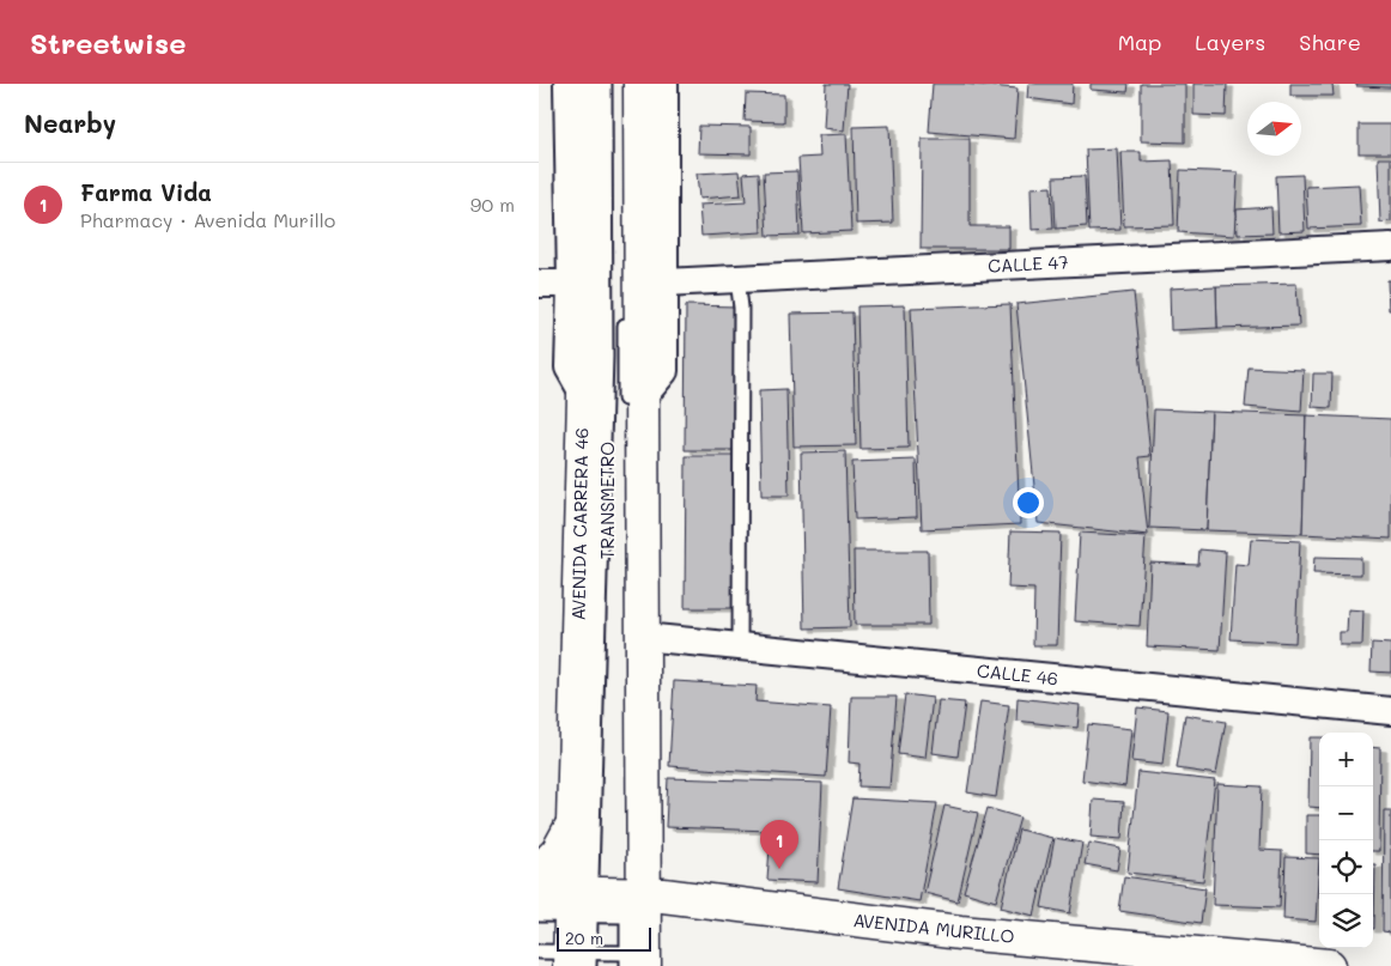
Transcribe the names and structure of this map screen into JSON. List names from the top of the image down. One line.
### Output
{"streets":{"main road":["AVENIDA CARRERA 46","AVENIDA MURILLO"],"street":["CALLE 47","CALLE 46"],"lane":["TRANSMETRO"]},"crossings":[["TRANSMETRO","AVENIDA CARRERA 46"],["TRANSMETRO","AVENIDA MURILLO"],["AVENIDA CARRERA 46","AVENIDA MURILLO"]],"scale_bar":"20 m","north":"right","page":{"header":"Streetwise","nav":["Map","Layers","Share"],"heading":"Nearby","list":[{"mark":"1","name":"Farma Vida","note":"Pharmacy · Avenida Murillo","value":"90 m"}],"map_buttons":["+","−"],"pins":"1","scale":"20 m"}}
